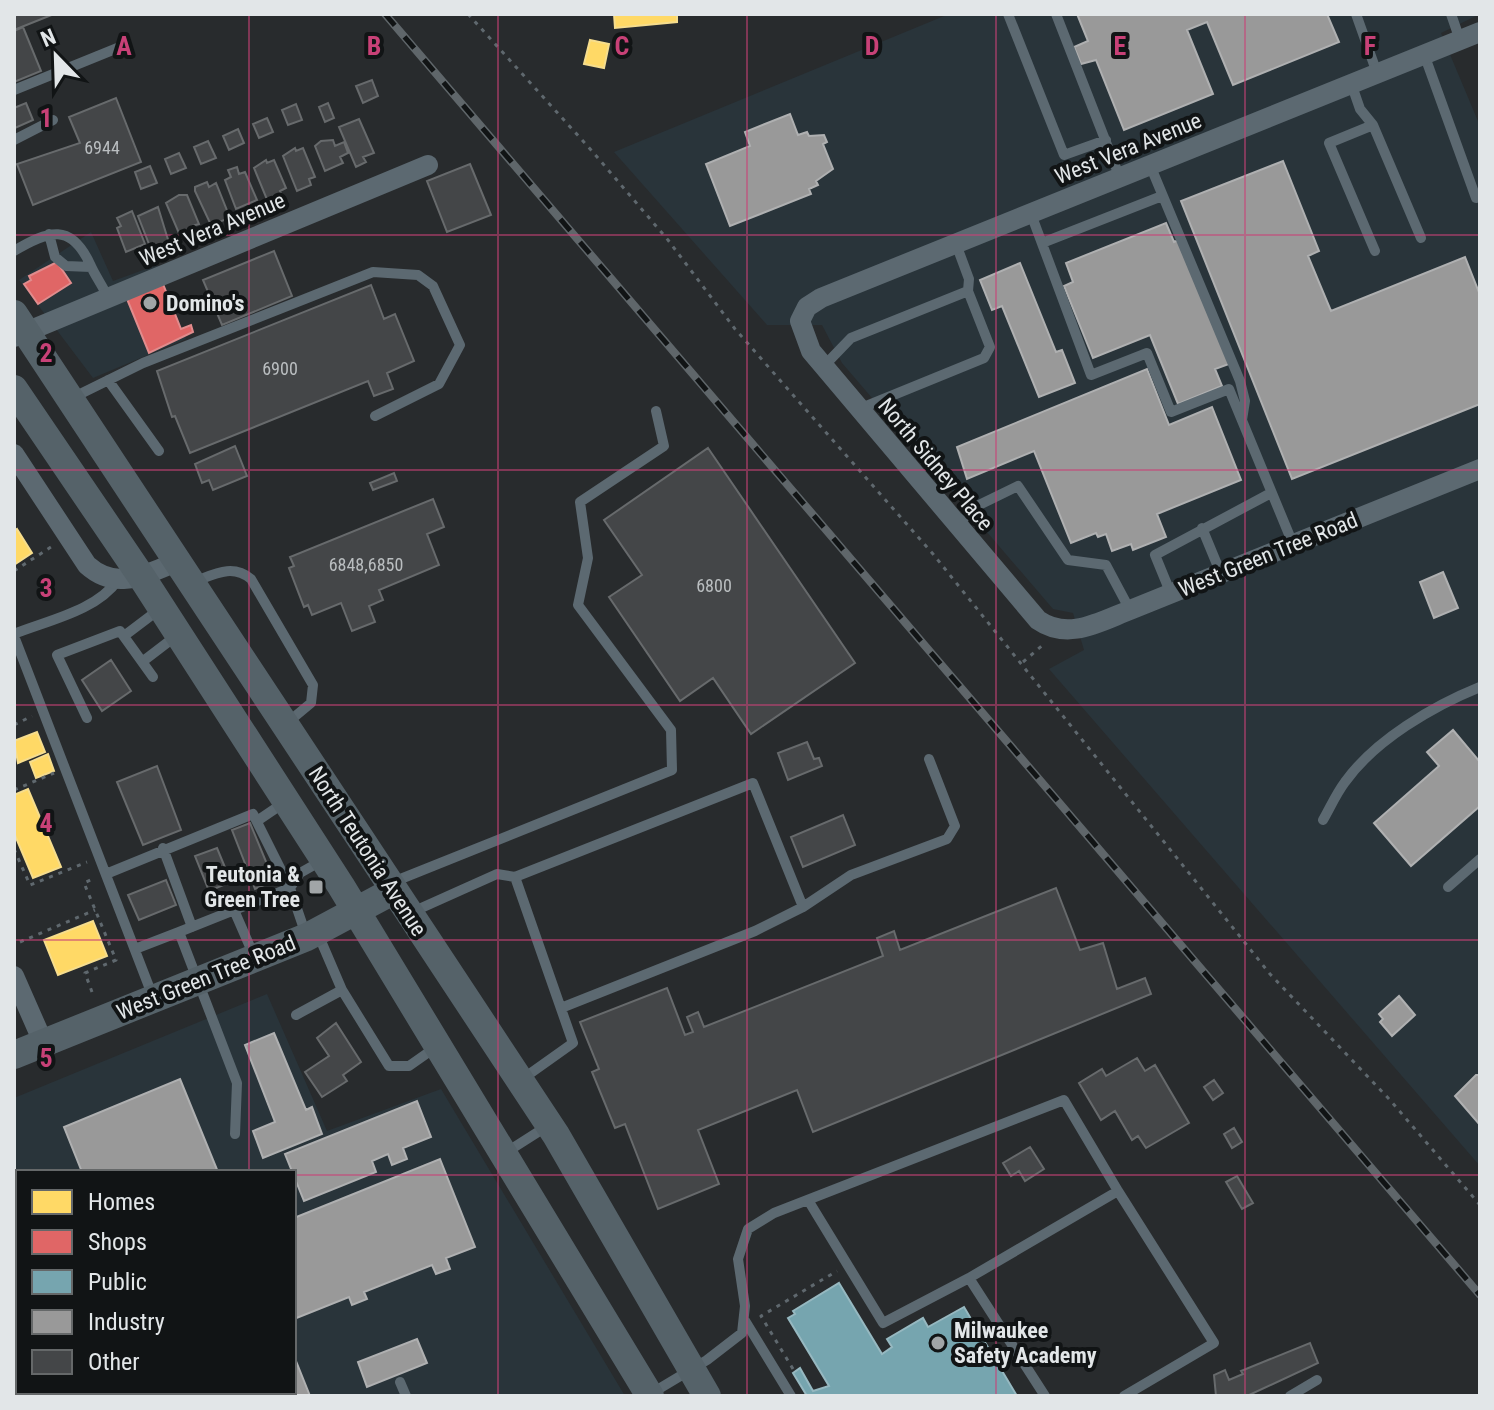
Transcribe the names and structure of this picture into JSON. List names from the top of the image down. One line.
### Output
{"streets":{"main road":["West Green Tree Road","North Teutonia Avenue"],"street":["West Vera Avenue","North Sidney Place"]},"crossings":[["West Vera Avenue","North Sidney Place"],["West Vera Avenue","North Teutonia Avenue"],["North Sidney Place","West Green Tree Road"],["West Green Tree Road","North Teutonia Avenue"]],"places":{"other":["Domino's","Milwaukee Safety Academy"],"transit":["Teutonia & Green Tree"]},"house_numbers":["6944","6900","6848,6850","6800"],"legend":["Homes","Shops","Public","Industry","Other"],"north":"top left","grid":{"columns":["A","B","C","D","E","F"],"rows":["1","2","3","4","5"]}}
